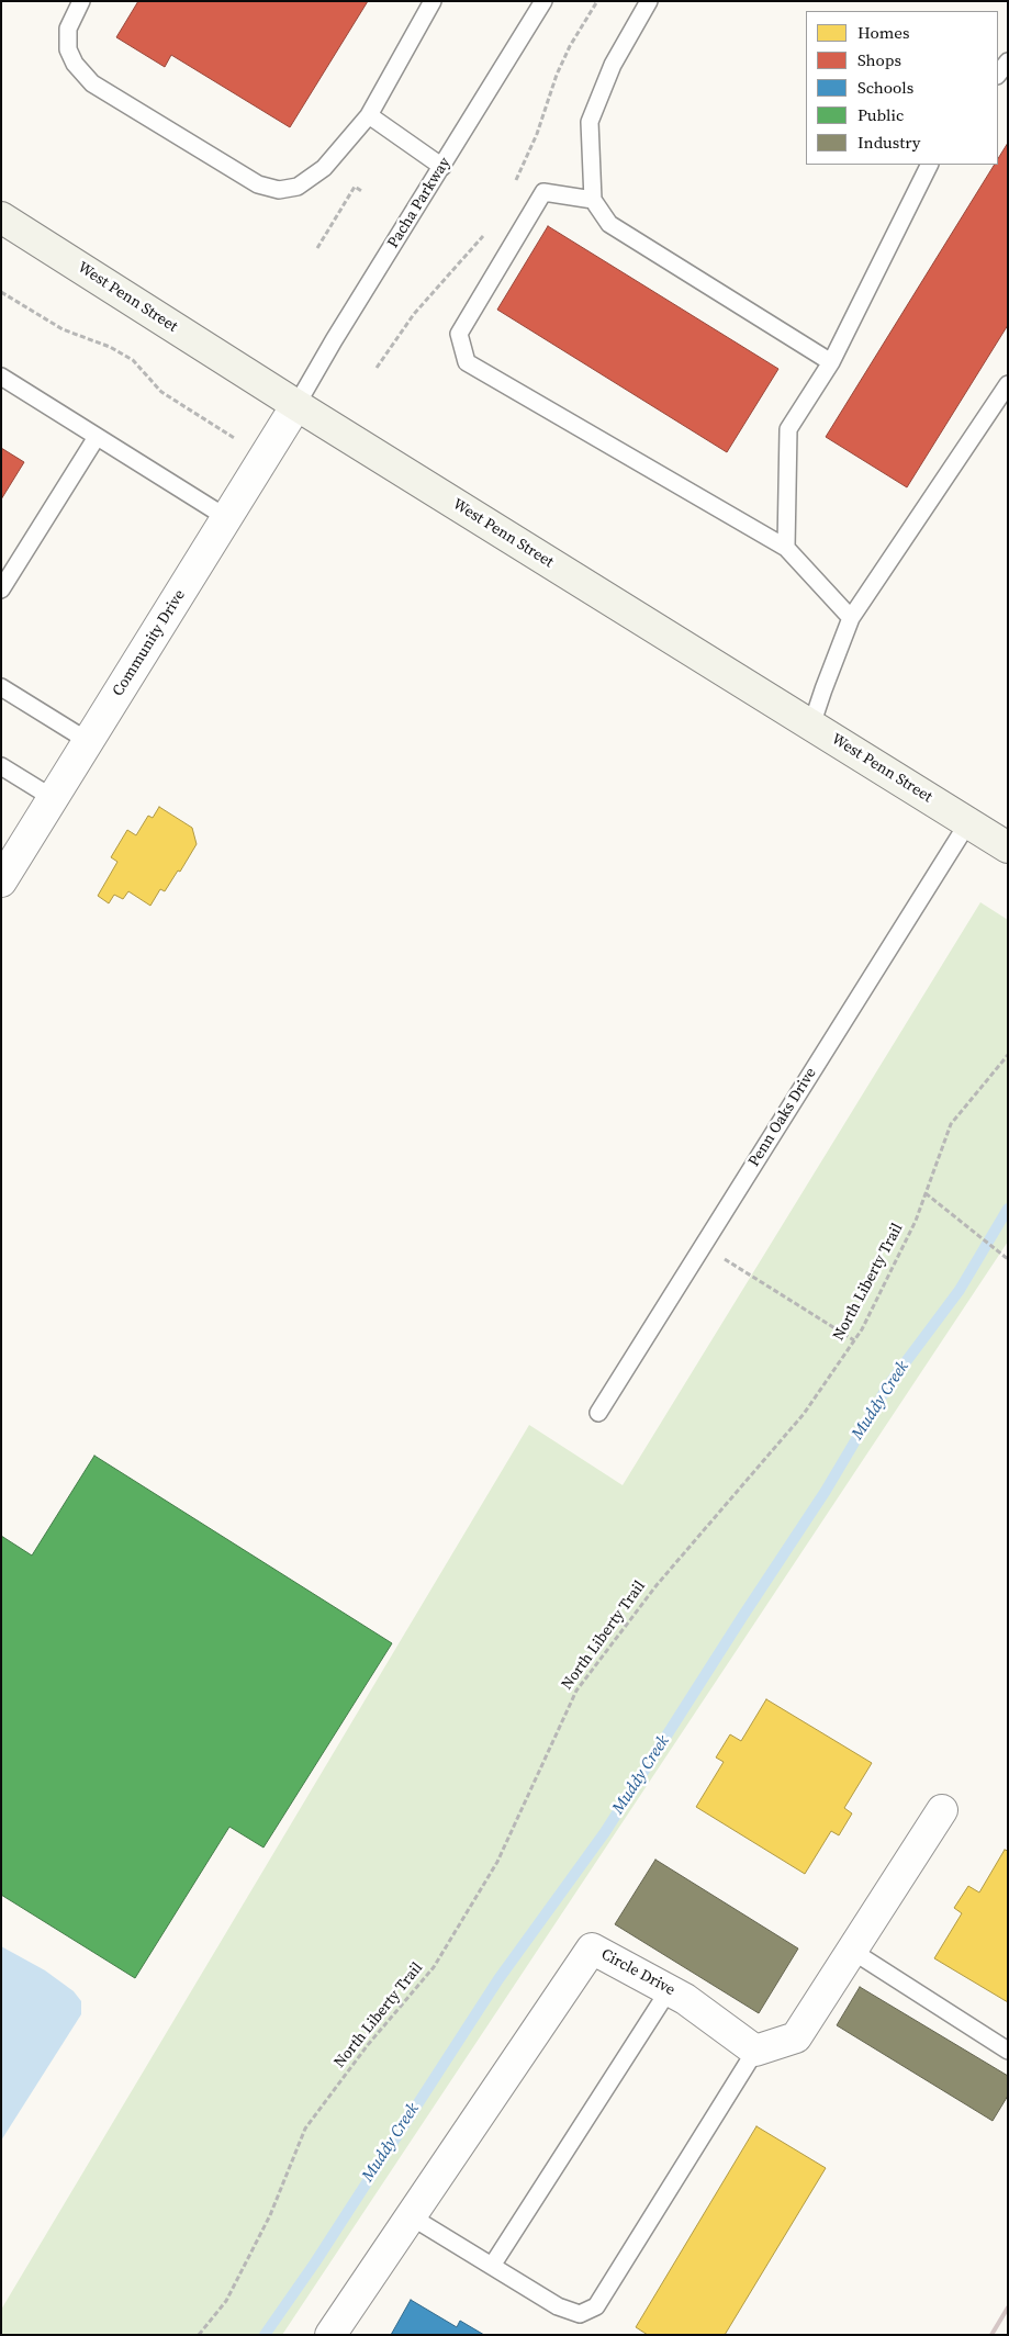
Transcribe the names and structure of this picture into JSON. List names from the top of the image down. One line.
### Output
{"streets":{"main road":["West Penn Street"],"street":["Community Drive","Circle Drive"],"lane":["Pacha Parkway","Penn Oaks Drive"],"path":["North Liberty Trail"]},"crossings":[["Pacha Parkway","West Penn Street"],["Pacha Parkway","Community Drive"],["West Penn Street","Community Drive"],["West Penn Street","Penn Oaks Drive"]],"water":["Muddy Creek"],"legend":["Homes","Shops","Schools","Public","Industry"]}
